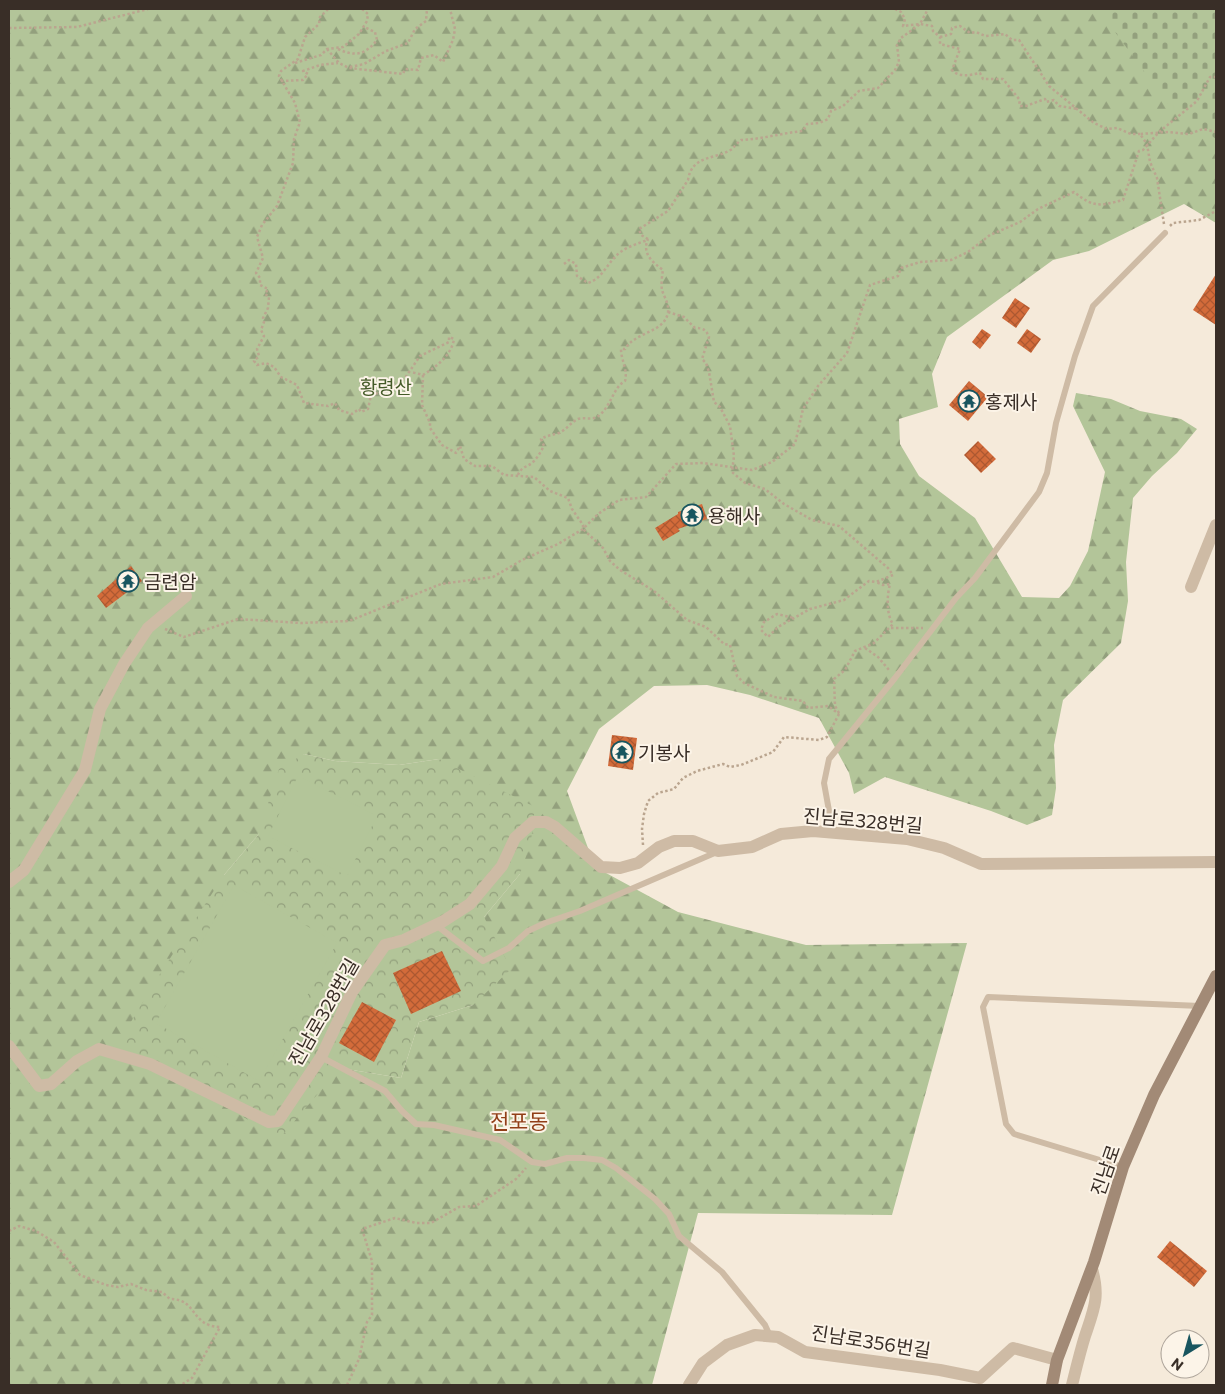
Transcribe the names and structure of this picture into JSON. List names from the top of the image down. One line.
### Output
{"streets":{"street":["진남로328번길","진남로","진남로356번길"]},"crossings":[["진남로","진남로356번길"]],"districts":["전포동"],"parks":["황령산"],"places":{"temple":["홍제사","용해사","금련암","기봉사"]},"north":"bottom left"}
